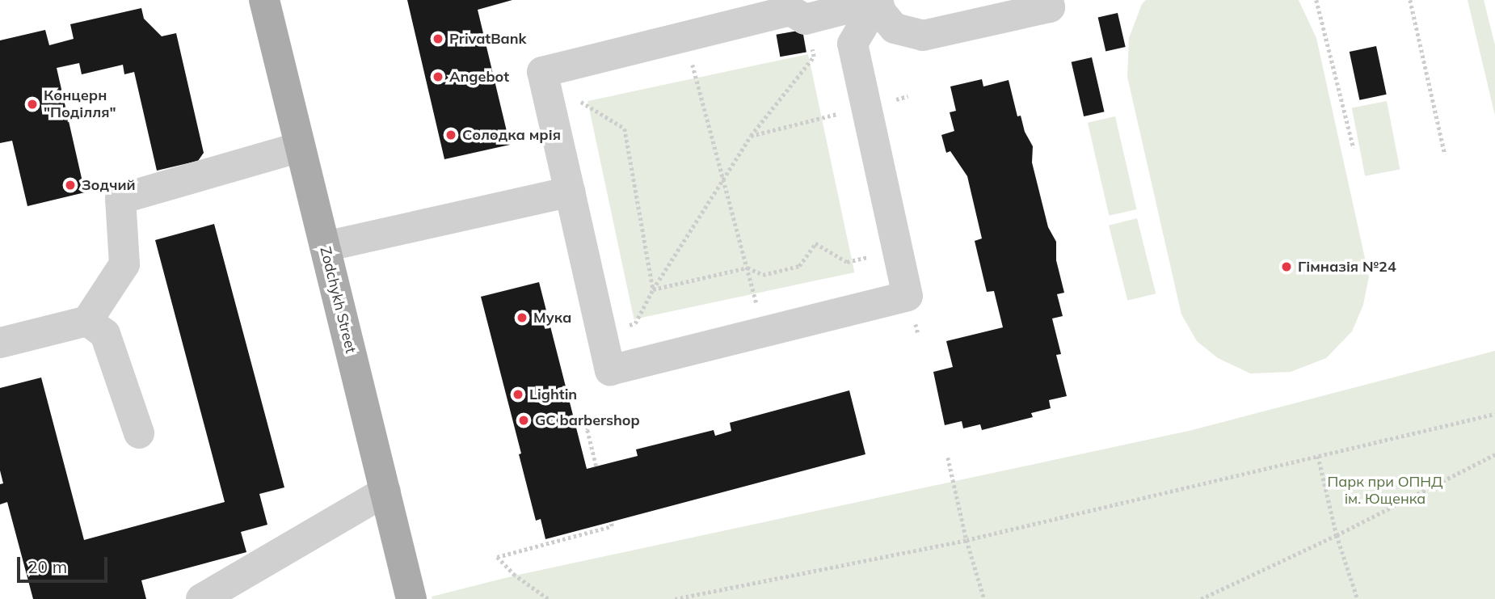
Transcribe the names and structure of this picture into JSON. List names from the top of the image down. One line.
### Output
{"streets":{"main road":["Zodchykh Street"]},"parks":["Парк при ОПНД ім. Ющенка"],"places":["PrivatBank","Angebot","Концерн \"Поділля\"","Солодка мрія","Зодчий","Гімназія №24","Мука","Lightin","GC barbershop"],"scale_bar":"20 m"}
